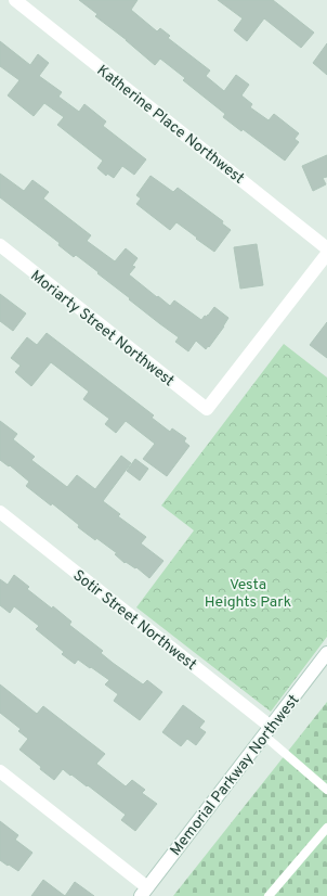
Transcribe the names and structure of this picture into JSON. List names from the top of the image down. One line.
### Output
{"streets":{"street":["Katherine Place Northwest","Moriarty Street Northwest","Sotir Street Northwest","Memorial Parkway Northwest"]},"crossings":[["Sotir Street Northwest","Memorial Parkway Northwest"]],"parks":["Vesta Heights Park"]}
